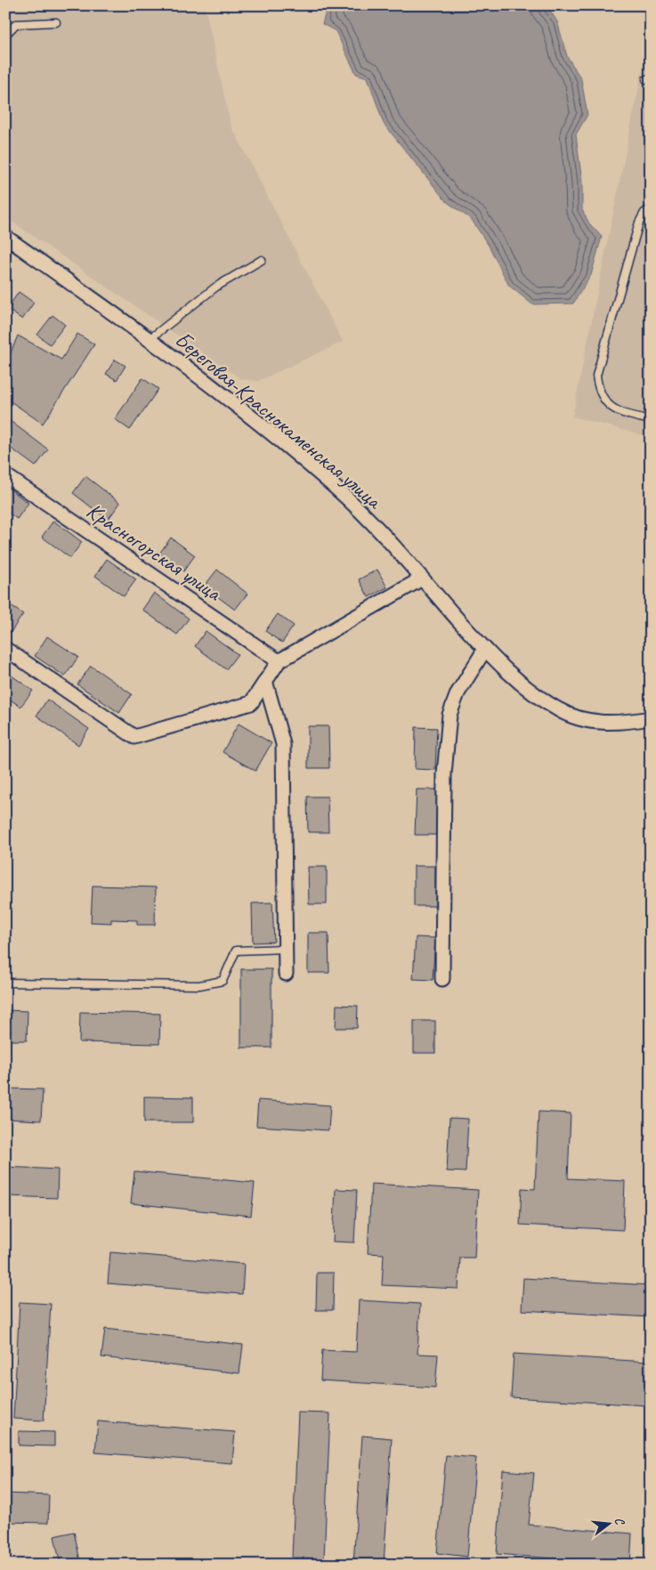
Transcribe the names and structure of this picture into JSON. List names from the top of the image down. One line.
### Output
{"streets":{"street":["Береговая-Краснокаменская улица","Красногорская улица"]},"north":"right"}
